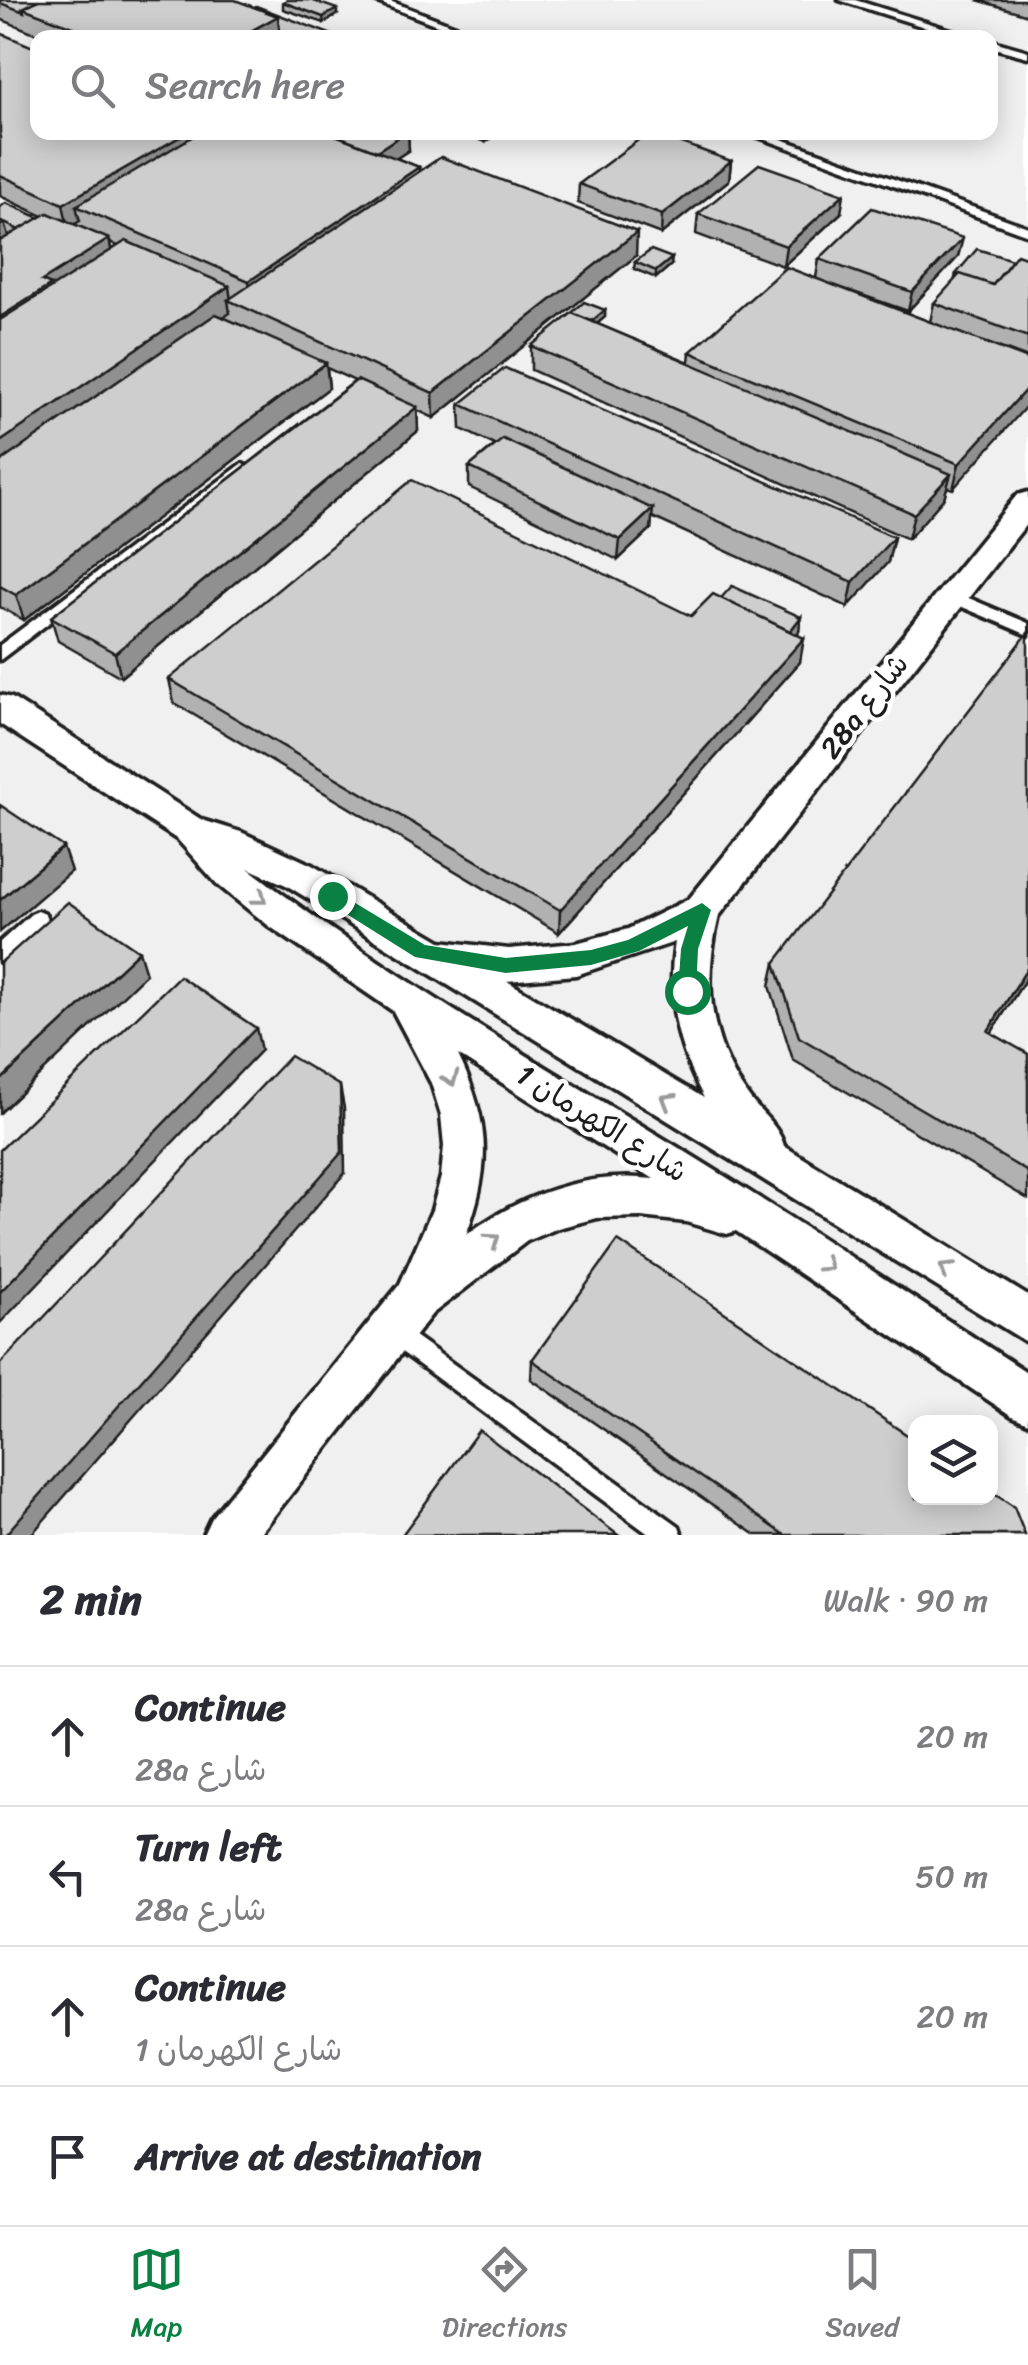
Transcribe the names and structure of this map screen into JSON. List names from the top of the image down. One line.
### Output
{"streets":{"street":["28a شارع","شارع الكهرمان 1"]},"crossings":[["28a شارع","شارع الكهرمان 1"]],"page":{"search":"Search here","heading":["2 min","Walk · 90 m"],"list":[["Continue","28a شارع","20 m"],["Turn left","28a شارع","50 m"],["Continue","شارع الكهرمان 1","20 m"],"Arrive at destination"],"nav":["Map","Directions","Saved"]}}
